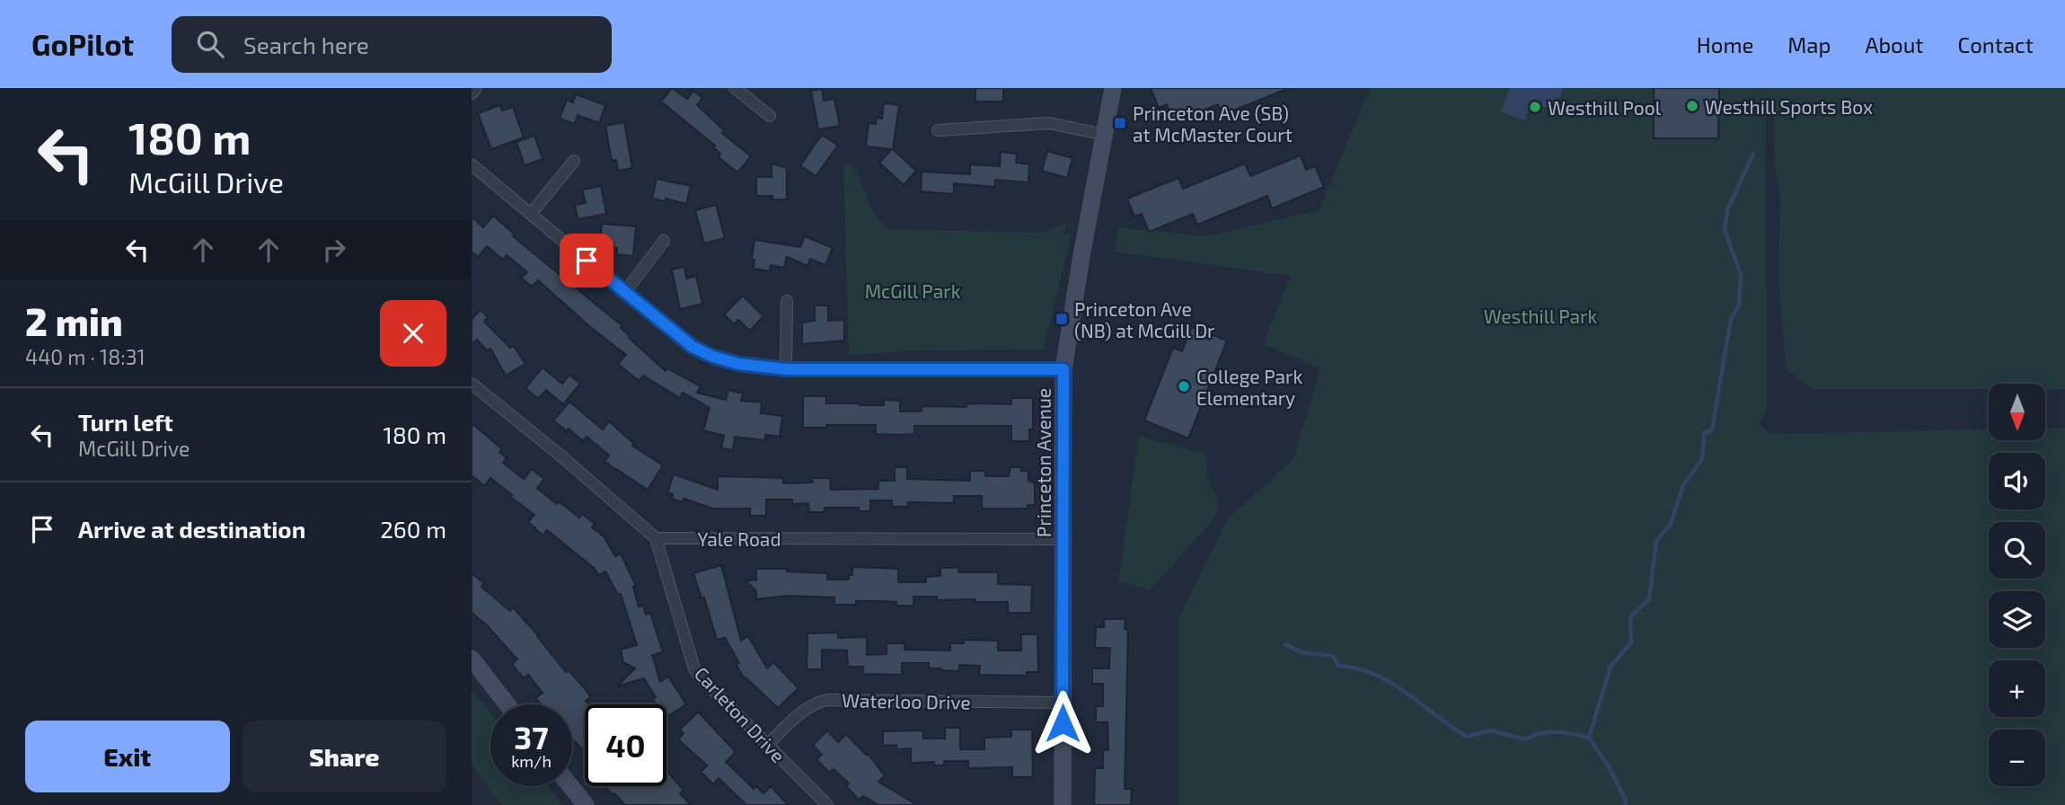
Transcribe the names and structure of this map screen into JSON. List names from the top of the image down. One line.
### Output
{"streets":{"street":["Princeton Avenue","Yale Road","Waterloo Drive","Carleton Drive"]},"crossings":[["Princeton Avenue","Yale Road"],["Princeton Avenue","Waterloo Drive"],["Yale Road","Carleton Drive"],["Waterloo Drive","Carleton Drive"]],"parks":["McGill Park","Westhill Park"],"places":{"other":["Westhill Sports Box","Westhill Pool","College Park Elementary"],"transit":["Princeton Ave (SB) at McMaster Court","Princeton Ave (NB) at McGill Dr"]},"north":"bottom","page":{"header":"GoPilot","search":"Search here","nav":["Home","Map","About","Contact"],"turn":["180 m","McGill Drive"],"heading":["2 min","440 m · 18:31"],"map_buttons":["+","−"],"list":[{"name":"Turn left","note":"McGill Drive","value":"180 m"},{"name":"Arrive at destination","value":"260 m"}],"speed":"37 km/h","limit":"40","buttons":["Exit","Share"]}}
